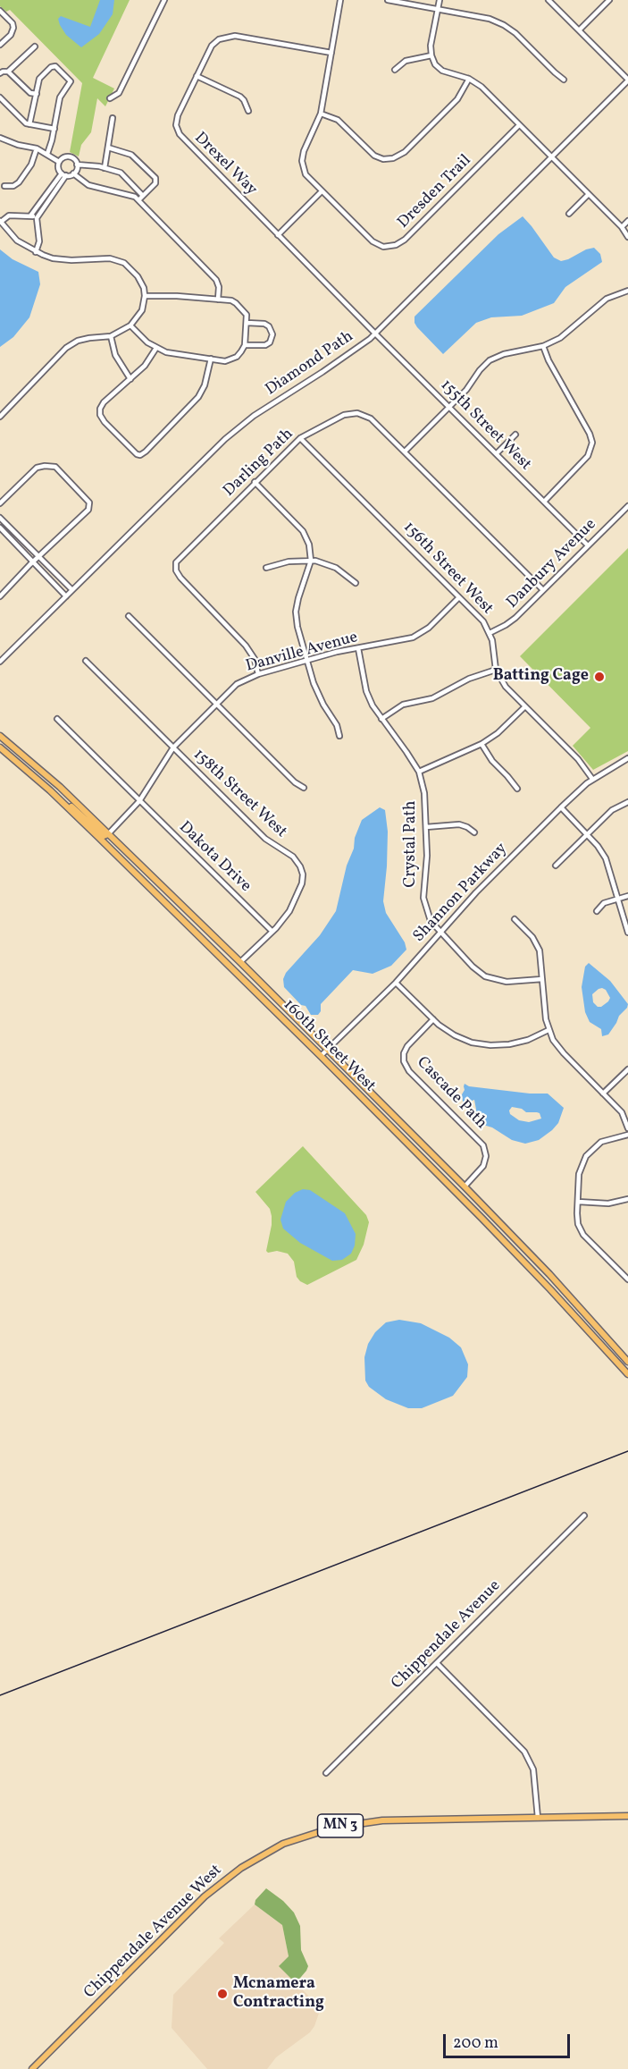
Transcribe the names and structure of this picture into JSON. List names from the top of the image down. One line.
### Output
{"streets":{"main road":["160th Street West","MN 3","Chippendale Avenue West"],"street":["Drexel Way","Dresden Trail","Diamond Path","155th Street West","Darling Path","Danbury Avenue","156th Street West","Danville Avenue","158th Street West","Crystal Path","Dakota Drive","Shannon Parkway","Cascade Path","Chippendale Avenue"]},"crossings":[["Drexel Way","Dresden Trail"],["Drexel Way","155th Street West"],["Diamond Path","155th Street West"],["155th Street West","Danbury Avenue"],["Darling Path","Danbury Avenue"],["Darling Path","156th Street West"],["Darling Path","Danville Avenue"],["Danbury Avenue","156th Street West"],["156th Street West","Danville Avenue"],["156th Street West","Shannon Parkway"],["Danville Avenue","158th Street West"],["Danville Avenue","Crystal Path"],["Danville Avenue","Dakota Drive"],["Danville Avenue","160th Street West"],["158th Street West","Dakota Drive"],["Crystal Path","Shannon Parkway"],["Shannon Parkway","160th Street West"],["160th Street West","Cascade Path"]],"places":["Batting Cage","Mcnamera Contracting"],"scale_bar":"200 m"}
